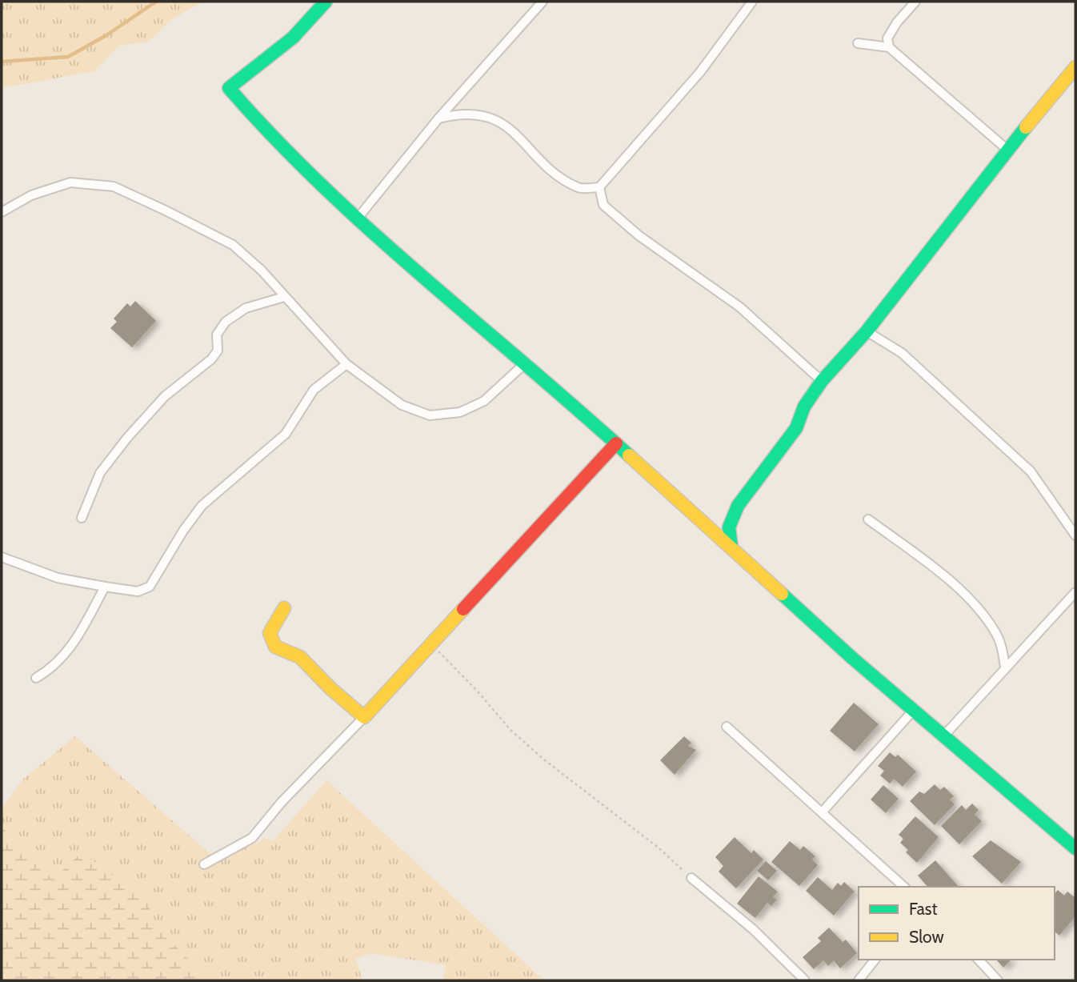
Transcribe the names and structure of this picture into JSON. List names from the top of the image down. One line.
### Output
{"legend":["Fast","Slow"]}
